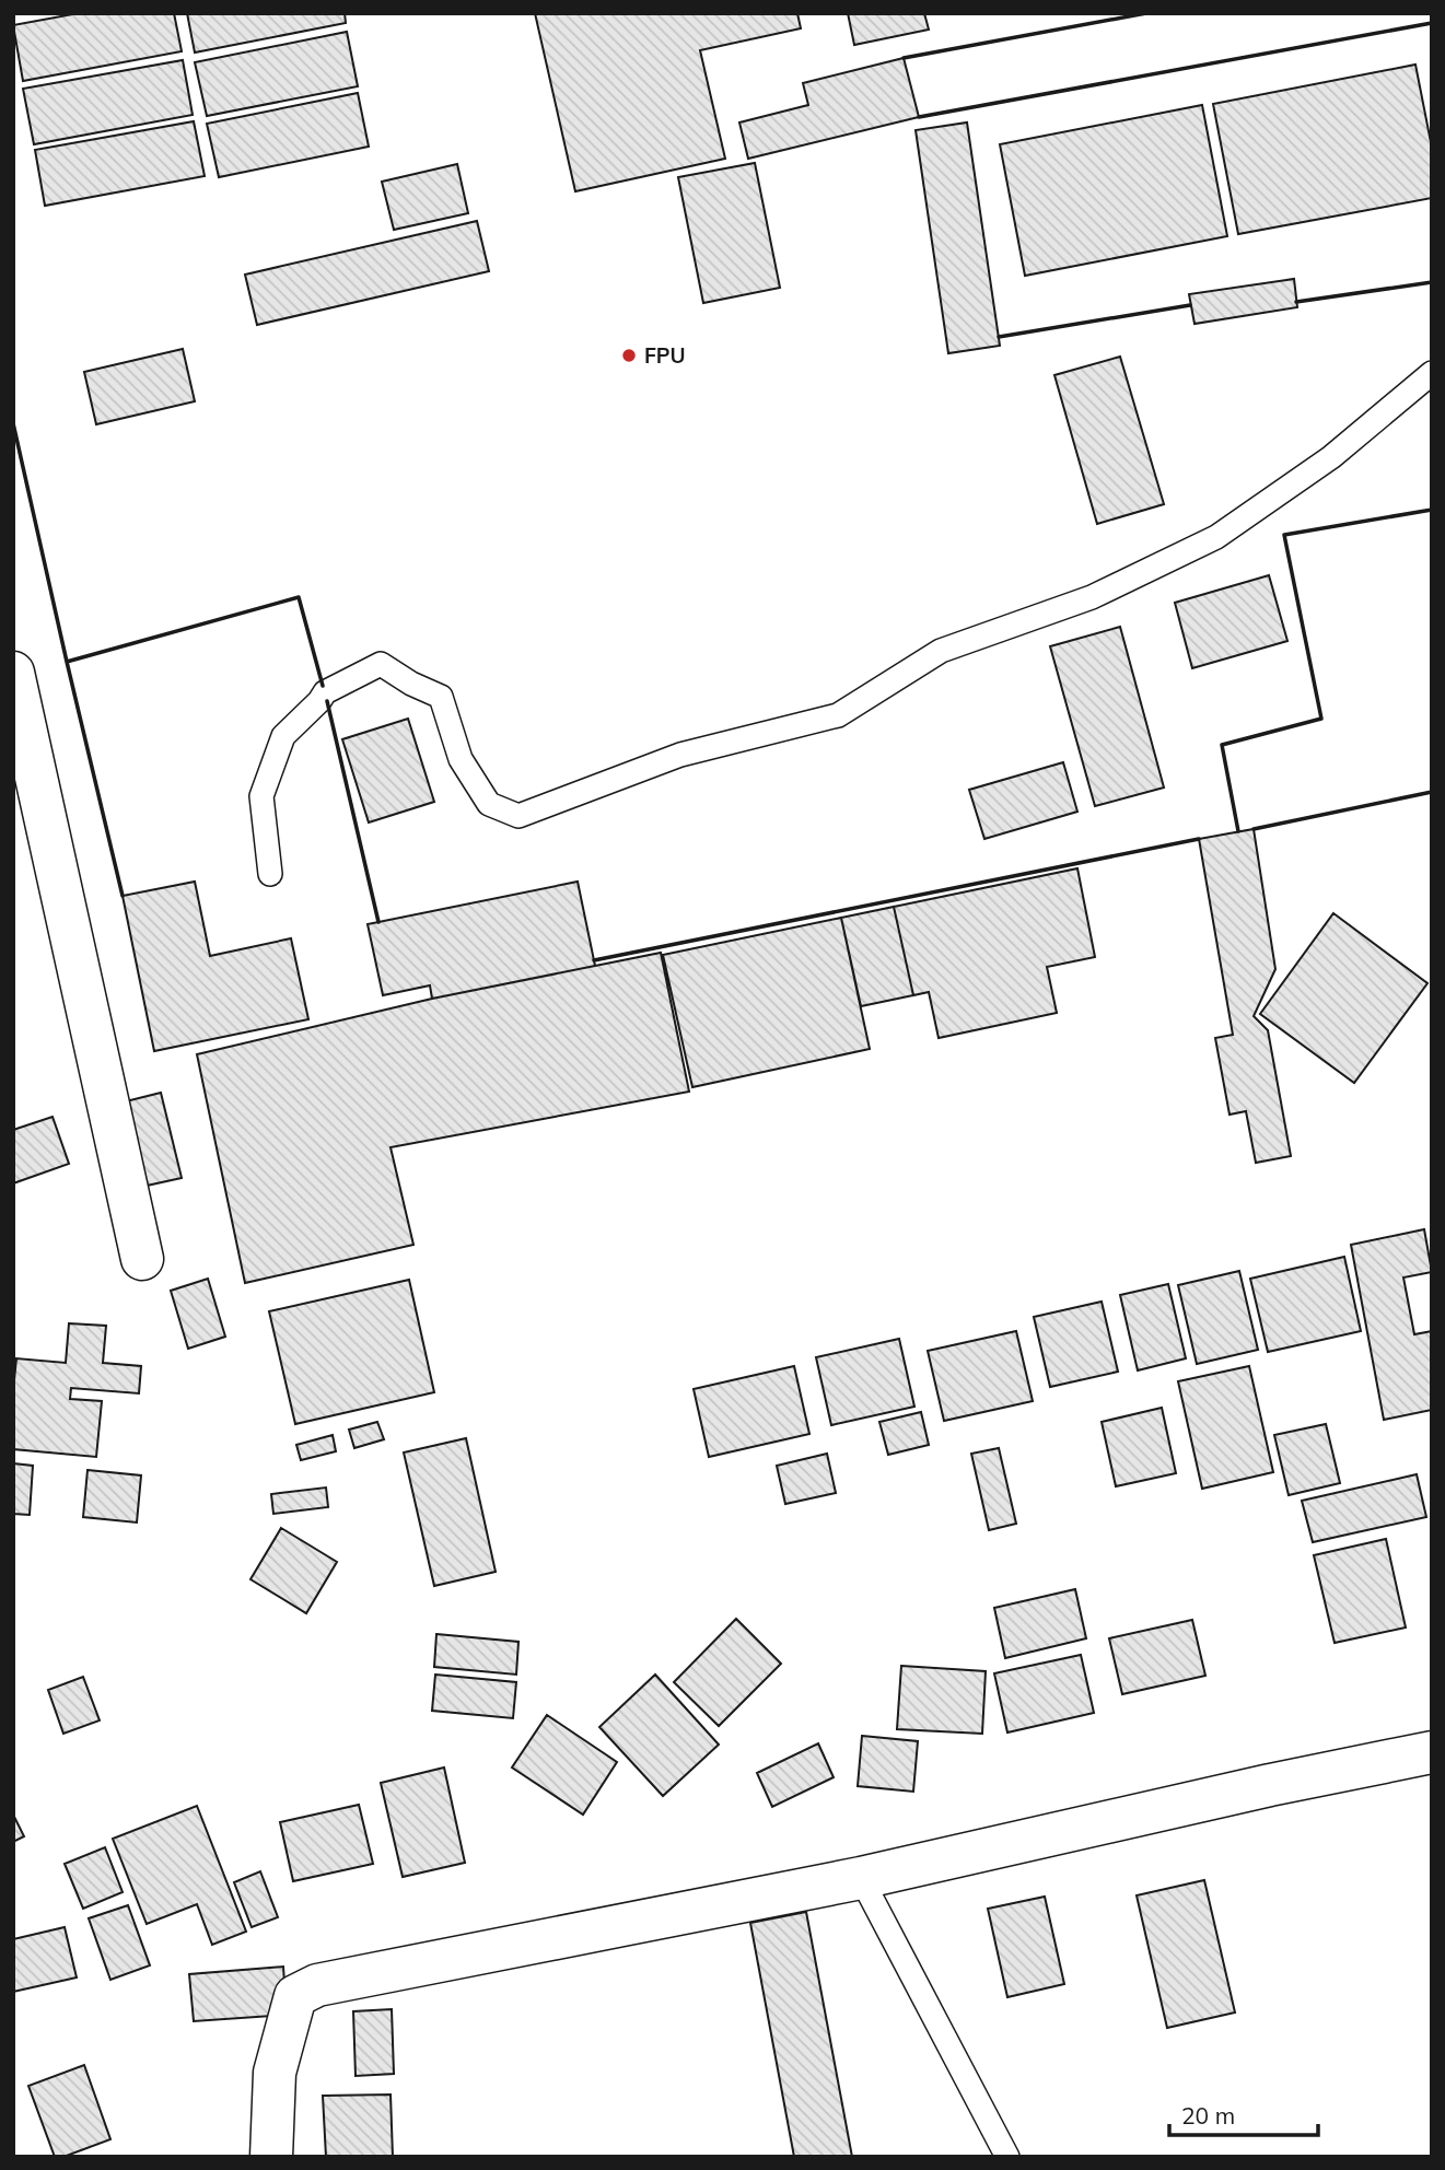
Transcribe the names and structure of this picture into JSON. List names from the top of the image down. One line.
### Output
{"places":["FPU"],"scale_bar":"20 m"}
